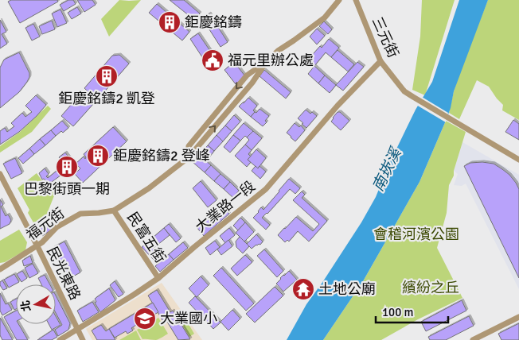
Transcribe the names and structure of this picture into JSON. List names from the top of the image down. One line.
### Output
{"streets":{"street":["三元街","大業路一段","福元街","民富五街","民光東路"]},"crossings":[["三元街","大業路一段"],["大業路一段","民富五街"],["大業路一段","民光東路"],["福元街","民富五街"],["福元街","民光東路"]],"water":["南崁溪"],"parks":["會稽河濱公園","繽紛之丘"],"places":{"building":["鉅慶銘鑄","鉅慶銘鑄2 凱登","鉅慶銘鑄2 登峰","巴黎街頭一期"],"public building":["福元里辦公處"],"temple":["土地公廟"],"school or university":["大業國小"]},"scale_bar":"100 m","north":"left"}
